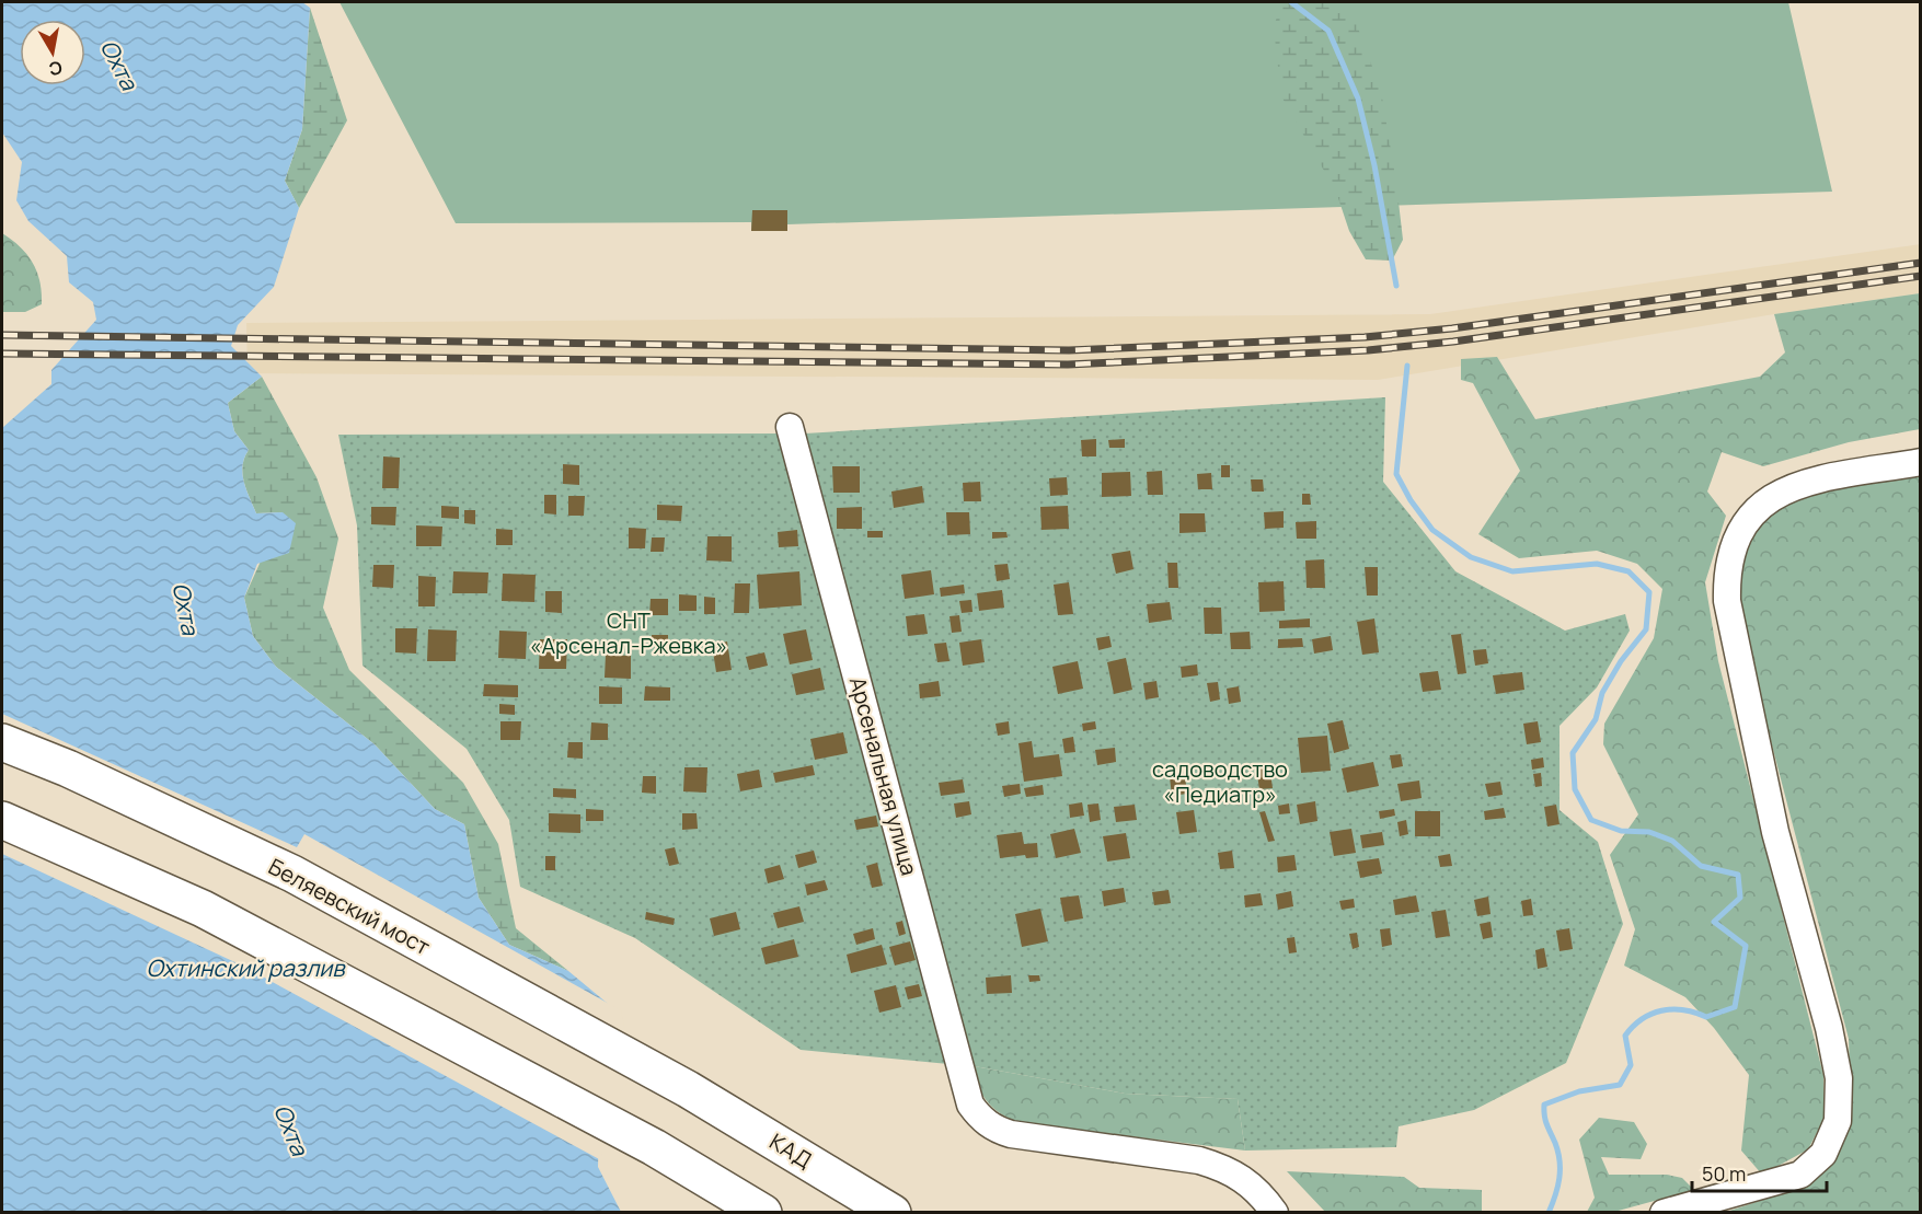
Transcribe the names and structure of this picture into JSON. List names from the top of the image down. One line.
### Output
{"streets":{"highway":["Беляевский мост","КАД"],"street":["Арсенальная улица"]},"crossings":[["Беляевский мост","КАД"]],"water":["Охта","Охтинский разлив"],"parks":["СНТ «Арсенал-Ржевка»","садоводство «Педиатр»"],"scale_bar":"50 m","north":"bottom"}
